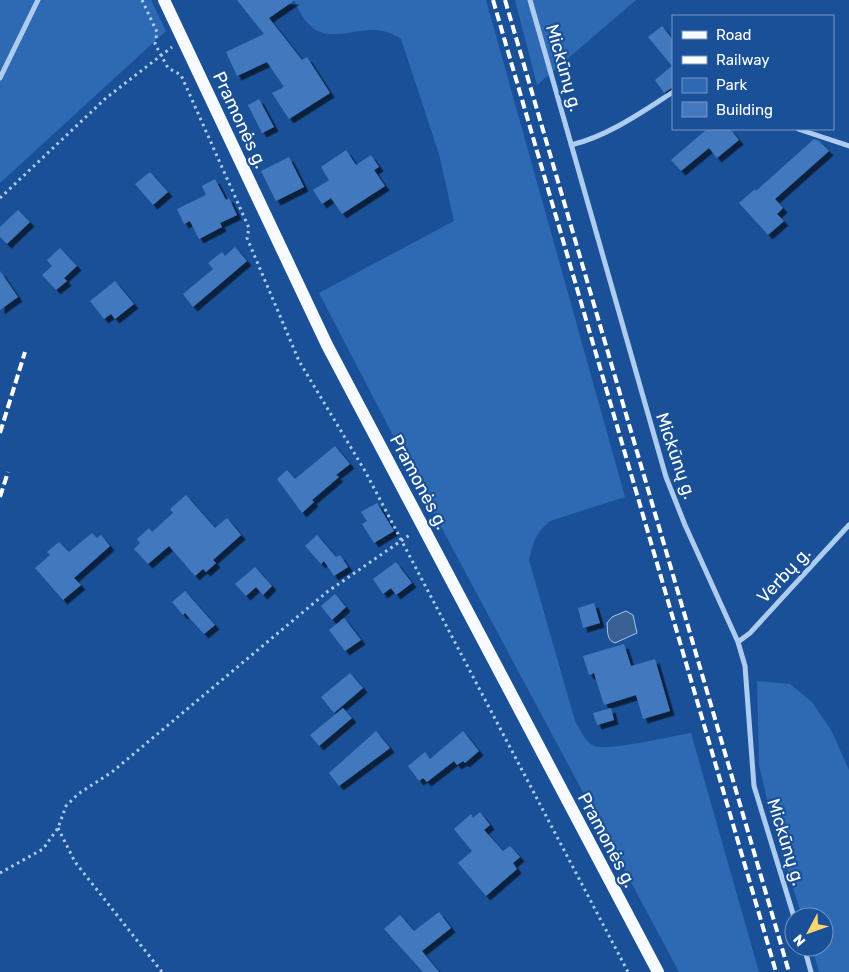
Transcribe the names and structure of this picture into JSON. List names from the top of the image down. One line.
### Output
{"streets":{"main road":["Pramonės g."],"street":["Mickūnų g.","Verbų g."]},"crossings":[["Mickūnų g.","Verbų g."]],"legend":["Road","Railway","Park","Building"],"north":"bottom left"}
